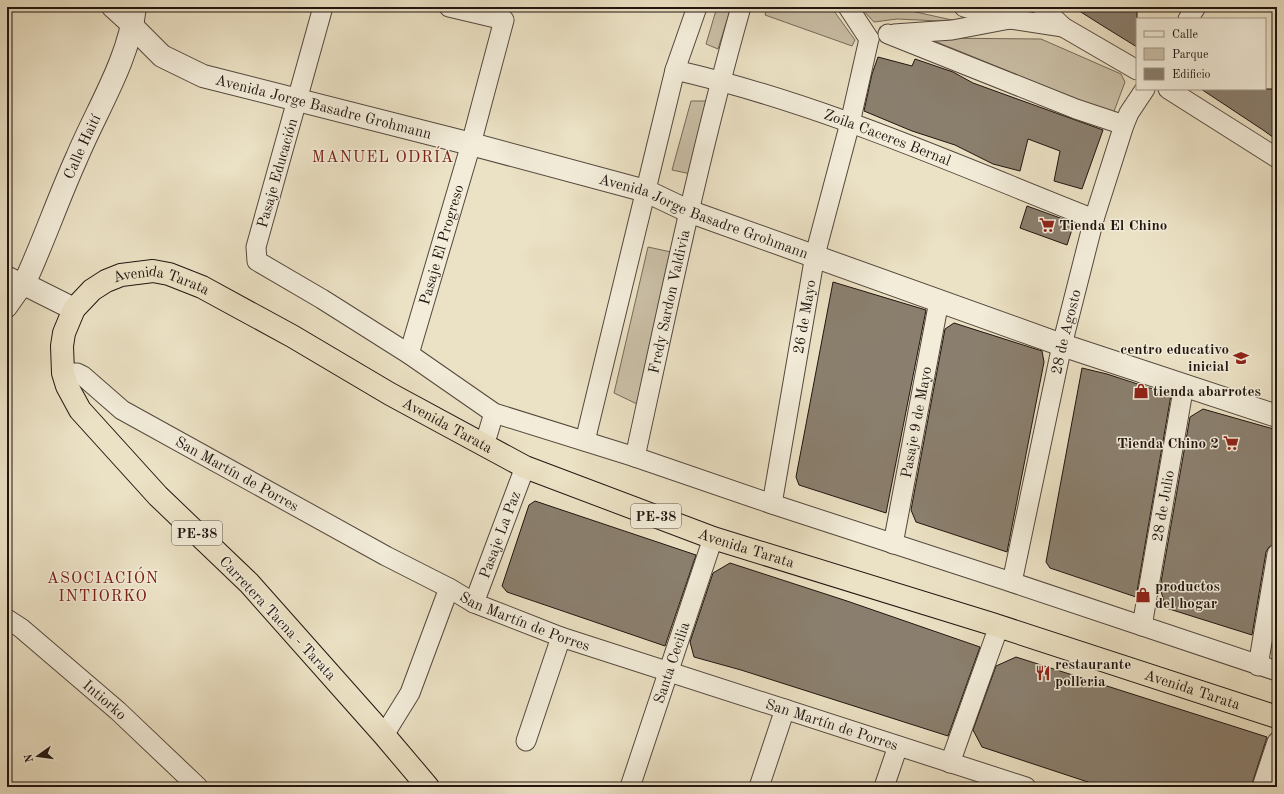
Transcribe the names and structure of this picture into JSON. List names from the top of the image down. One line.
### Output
{"streets":{"highway":["Avenida Tarata","PE-38","Carretera Tacna - Tarata"],"street":["Avenida Jorge Basadre Grohmann","Zoila Caceres Bernal","Calle Haití","Pasaje Educación","Pasaje El Progreso","Fredy Sardon Valdivia","26 de Mayo","28 de Agosto","Pasaje 9 de Mayo","San Martín de Porres","28 de Julio","Pasaje La Paz","Santa Cecilia","Intiorko"]},"crossings":[["Avenida Jorge Basadre Grohmann","Calle Haití"],["Avenida Jorge Basadre Grohmann","Pasaje Educación"],["Avenida Jorge Basadre Grohmann","Pasaje El Progreso"],["Avenida Jorge Basadre Grohmann","Fredy Sardon Valdivia"],["Avenida Jorge Basadre Grohmann","26 de Mayo"],["Avenida Jorge Basadre Grohmann","28 de Agosto"],["Avenida Jorge Basadre Grohmann","Pasaje 9 de Mayo"],["Avenida Jorge Basadre Grohmann","28 de Julio"],["Zoila Caceres Bernal","Fredy Sardon Valdivia"],["Zoila Caceres Bernal","26 de Mayo"],["Zoila Caceres Bernal","28 de Agosto"],["Pasaje Educación","Pasaje El Progreso"],["Avenida Tarata","Pasaje La Paz"],["Avenida Tarata","Carretera Tacna - Tarata"],["Avenida Tarata","Santa Cecilia"],["San Martín de Porres","Pasaje La Paz"],["San Martín de Porres","Carretera Tacna - Tarata"],["San Martín de Porres","Santa Cecilia"]],"districts":["MANUEL ODRÍA","ASOCIACIÓN INTIORKO"],"places":{"supermarket":["Tienda El Chino","Tienda Chino 2"],"school or university":["centro educativo inicial"],"shop":["tienda abarrotes","productos del hogar"],"restaurant":["restaurante polleria"]},"legend":["Calle","Parque","Edificio"],"north":"left"}
